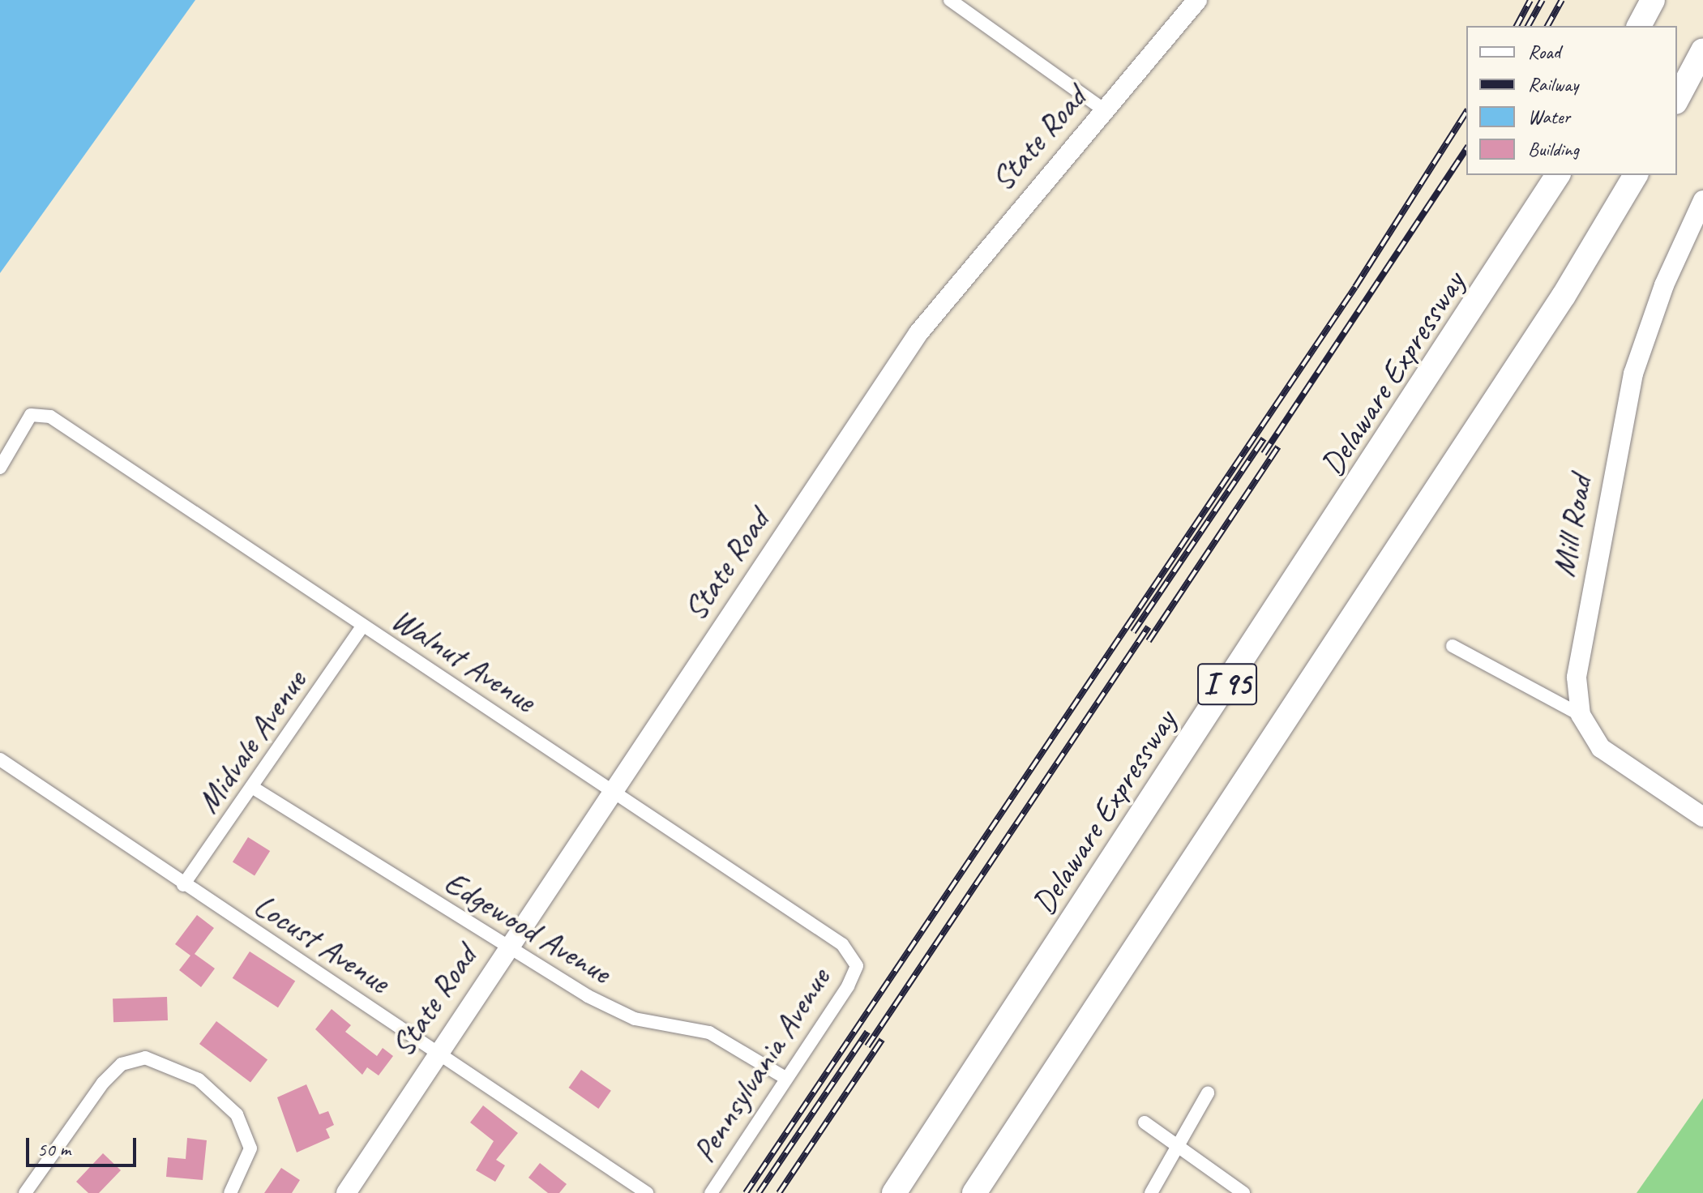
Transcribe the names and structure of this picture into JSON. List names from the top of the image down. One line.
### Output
{"streets":{"highway":["Delaware Expressway","I 95"],"main road":["State Road","Mill Road"],"street":["Walnut Avenue","Midvale Avenue","Edgewood Avenue","Locust Avenue","Pennsylvania Avenue"]},"crossings":[["State Road","Walnut Avenue"],["State Road","Edgewood Avenue"],["State Road","Locust Avenue"],["Walnut Avenue","Midvale Avenue"],["Walnut Avenue","Pennsylvania Avenue"],["Midvale Avenue","Edgewood Avenue"],["Midvale Avenue","Locust Avenue"],["Edgewood Avenue","Pennsylvania Avenue"]],"legend":["Road","Railway","Water","Building"],"scale_bar":"50 m"}
